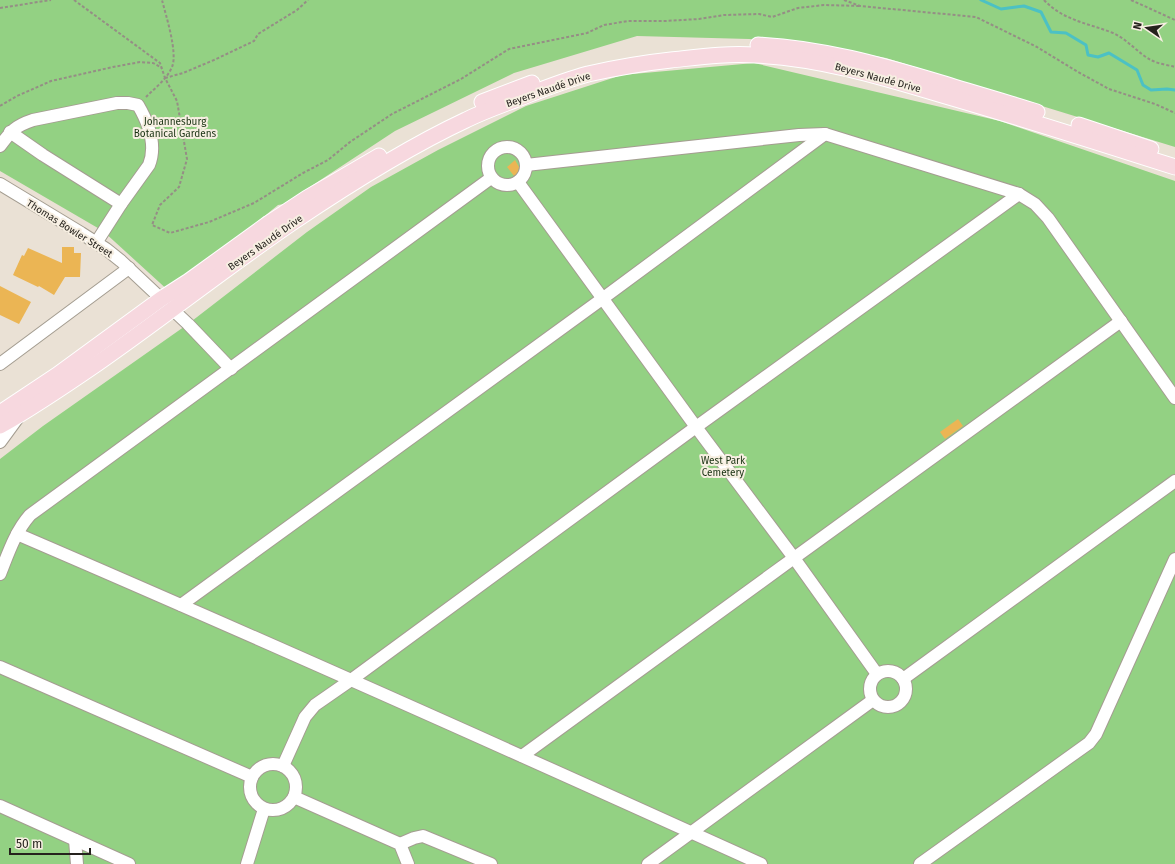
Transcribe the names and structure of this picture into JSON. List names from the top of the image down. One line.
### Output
{"streets":{"main road":["Beyers Naudé Drive"],"street":["Thomas Bowler Street"]},"crossings":[["Beyers Naudé Drive","Thomas Bowler Street"]],"parks":["Johannesburg Botanical Gardens","West Park Cemetery"],"scale_bar":"50 m","north":"left"}
